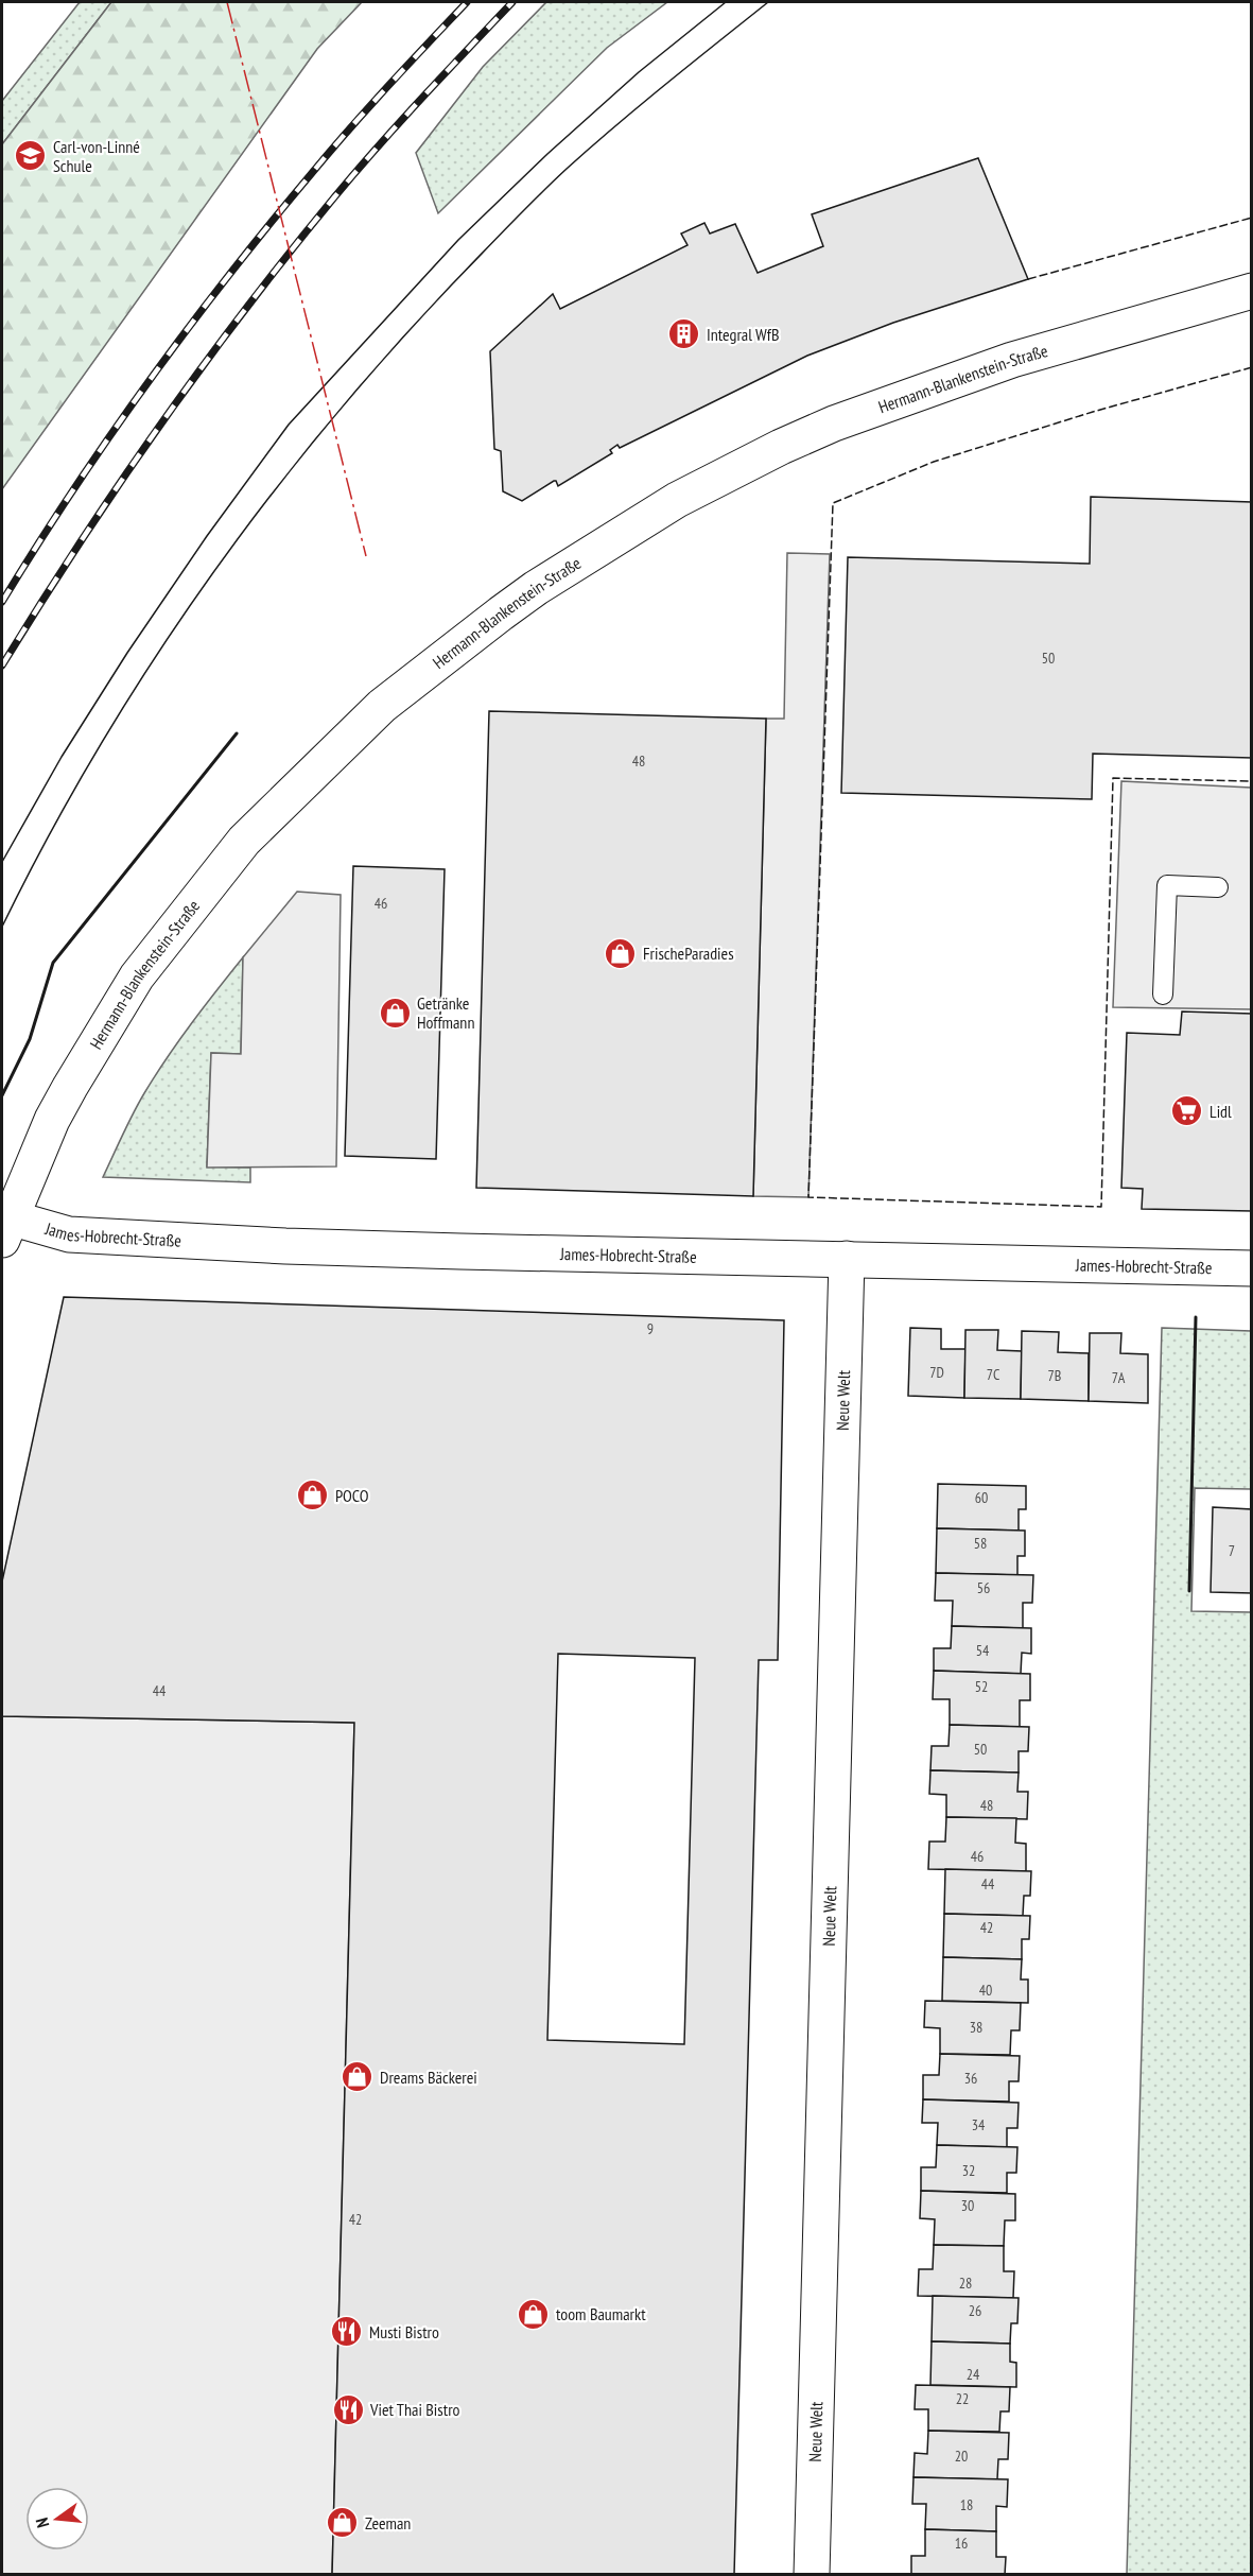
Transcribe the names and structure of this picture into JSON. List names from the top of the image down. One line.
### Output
{"streets":{"street":["Hermann-Blankenstein-Straße","James-Hobrecht-Straße","Neue Welt"]},"crossings":[["Hermann-Blankenstein-Straße","James-Hobrecht-Straße"],["James-Hobrecht-Straße","Neue Welt"]],"places":{"school or university":["Carl-von-Linné Schule"],"building":["Integral WfB"],"shop":["FrischeParadies","Getränke Hoffmann","POCO","Dreams Bäckerei","toom Baumarkt","Zeeman"],"supermarket":["Lidl"],"restaurant":["Musti Bistro","Viet Thai Bistro"]},"house_numbers":["50","48","46","9","7D","7C","7B","7A","60","58","7","56","54","52","44","50","48","46","44","42","40","38","36","34","32","30","42","28","26","24","22","20","18","16"],"north":"left"}
